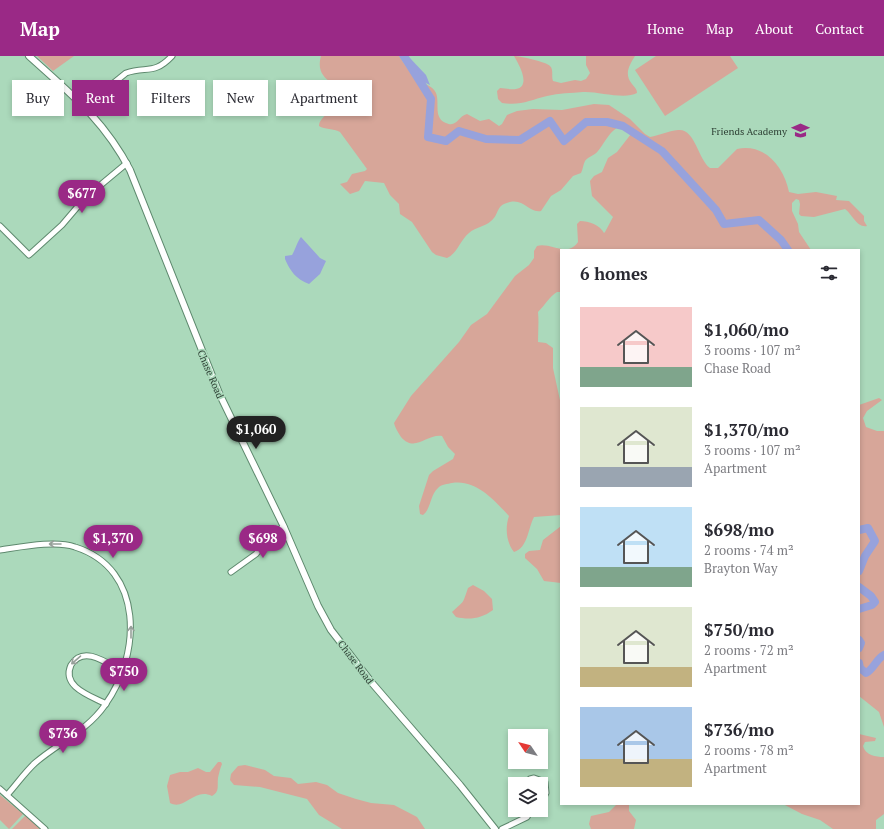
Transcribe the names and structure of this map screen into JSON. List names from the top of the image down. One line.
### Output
{"streets":{"street":["Chase Road"]},"places":{"school or university":["Friends Academy"]},"north":"top left","page":{"header":"Map","nav":["Home","Map","About","Contact"],"chip":["Buy","Rent","Filters","New","Apartment"],"price":["$677","$1,060","$1,370","$698","$750","$736"],"heading":"6 homes","list":[{"name":"$1,060/mo","note":"3 rooms · 107 m² · Chase Road"},{"name":"$1,370/mo","note":"3 rooms · 107 m² · Apartment"},{"name":"$698/mo","note":"2 rooms · 74 m² · Brayton Way"},{"name":"$750/mo","note":"2 rooms · 72 m² · Apartment"},{"name":"$736/mo","note":"2 rooms · 78 m² · Apartment"}]}}
